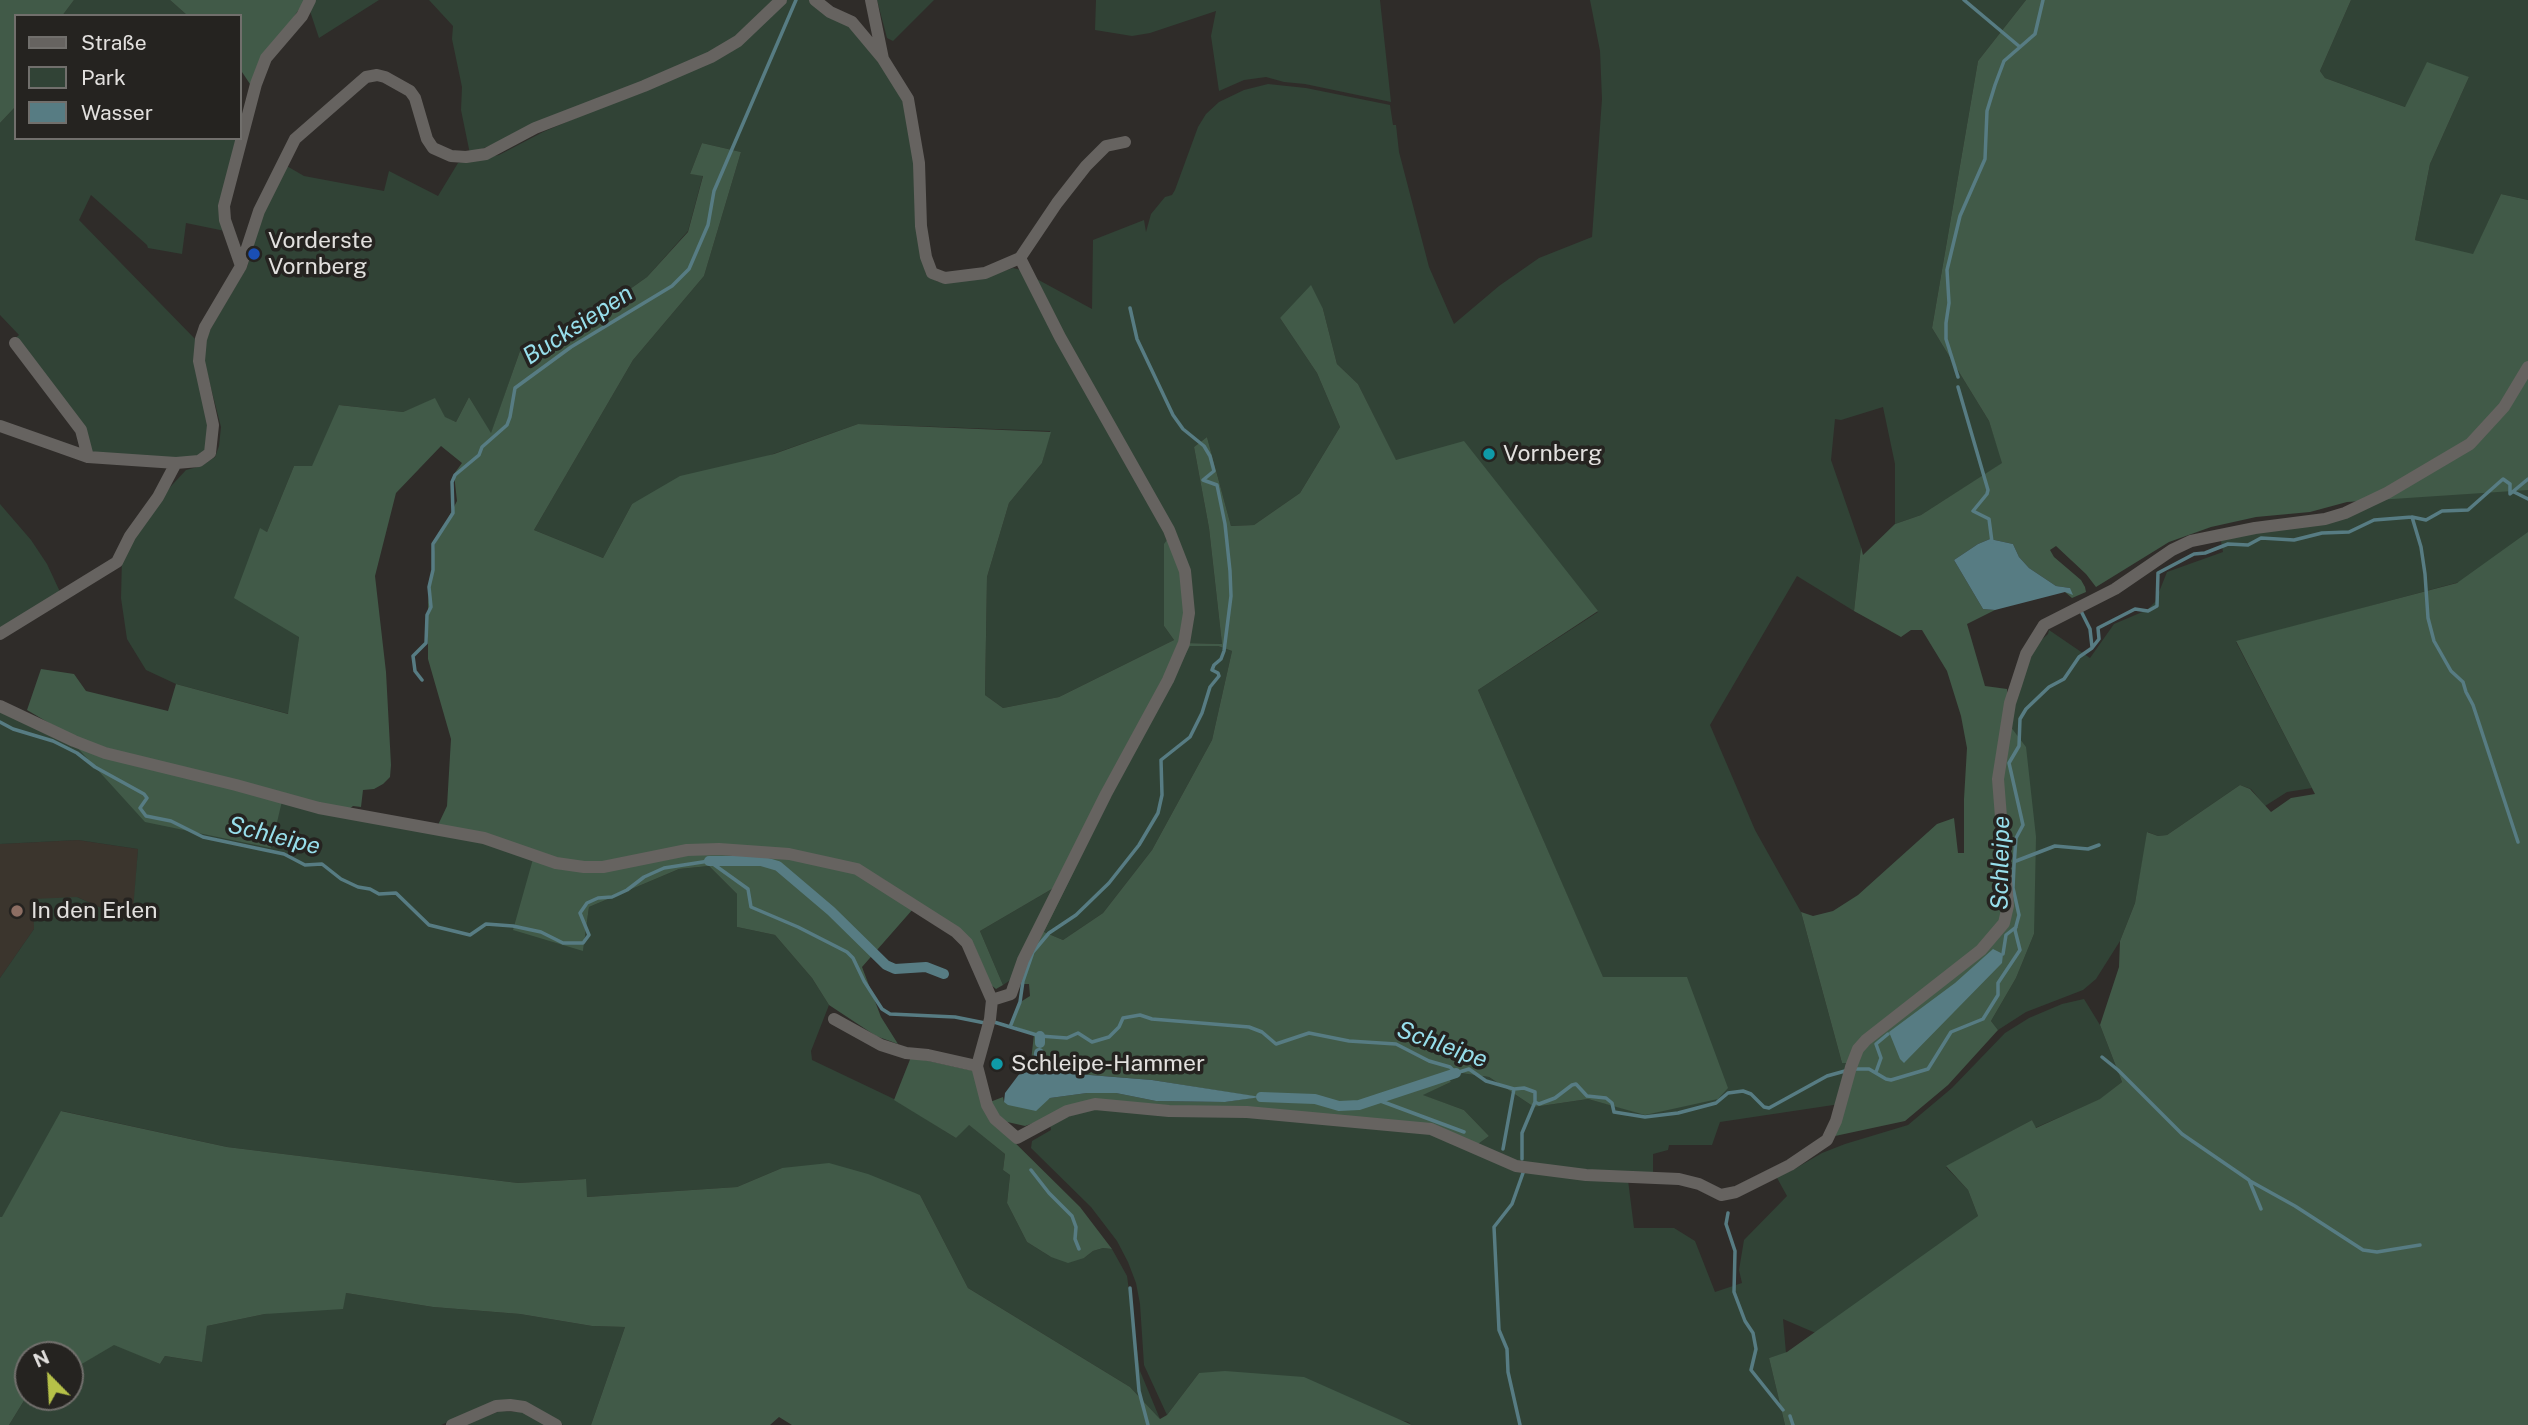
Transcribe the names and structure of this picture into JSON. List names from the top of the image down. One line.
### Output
{"water":["Bucksiepen","Schleipe"],"places":["Vorderste Vornberg","Vornberg","In den Erlen","Schleipe-Hammer"],"legend":["Straße","Park","Wasser"],"north":"top left"}
